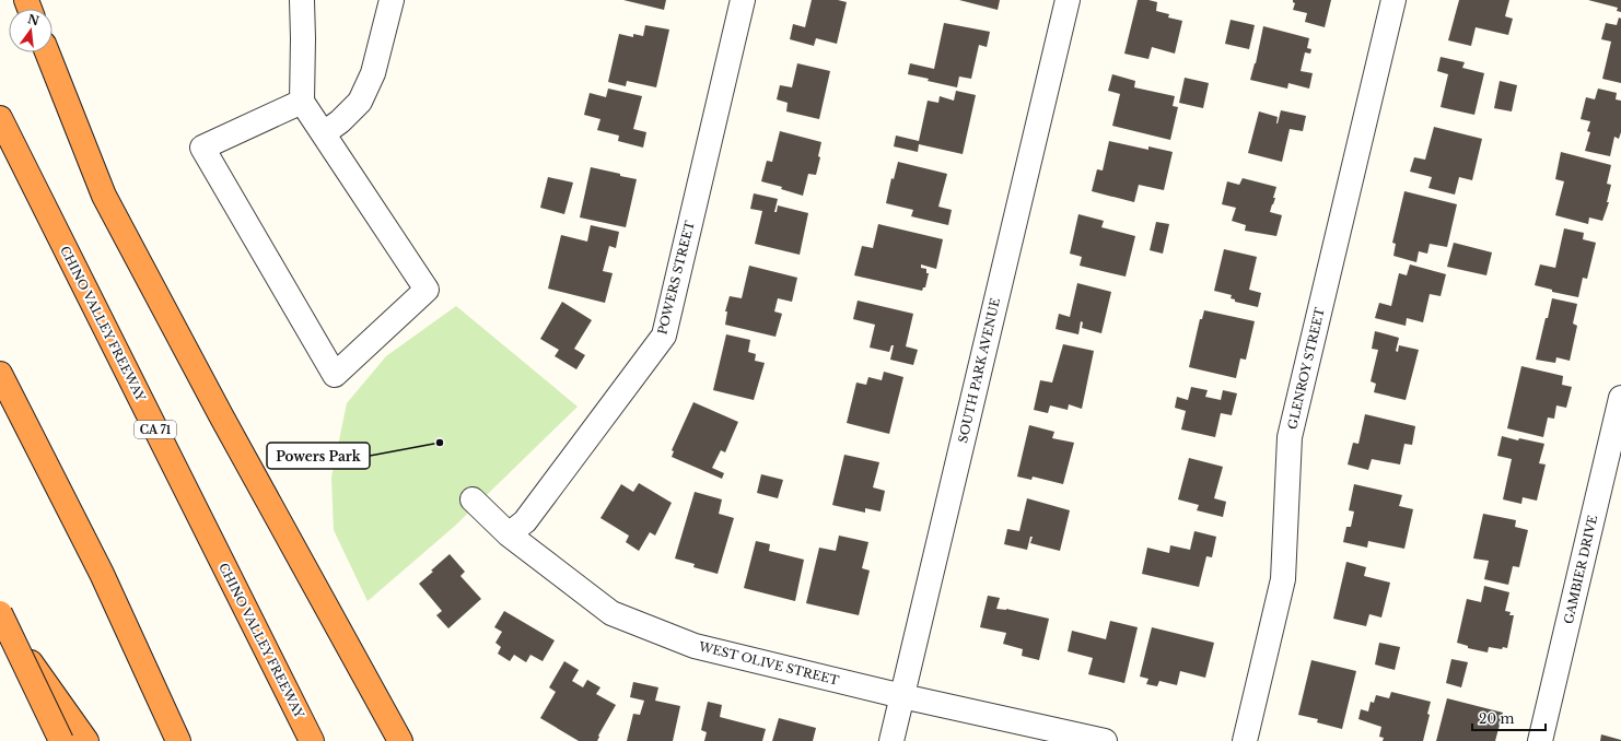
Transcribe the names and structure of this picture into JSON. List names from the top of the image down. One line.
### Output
{"streets":{"highway":["CHINO VALLEY FREEWAY","CA 71"],"street":["POWERS STREET","GLENROY STREET","SOUTH PARK AVENUE","GAMBIER DRIVE","WEST OLIVE STREET"]},"crossings":[["POWERS STREET","WEST OLIVE STREET"],["SOUTH PARK AVENUE","WEST OLIVE STREET"]],"places":["Powers Park"],"scale_bar":"20 m","north":"top"}
